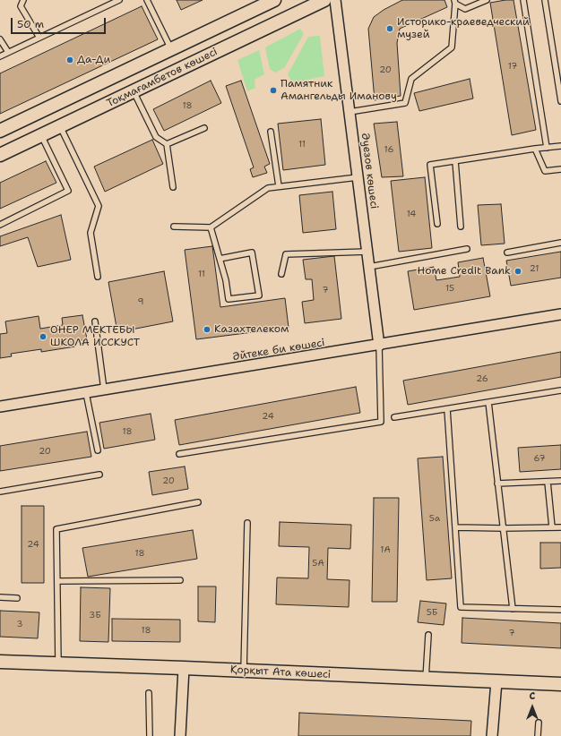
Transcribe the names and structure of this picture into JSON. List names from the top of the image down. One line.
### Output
{"streets":{"street":["Тоқмағамбетов көшесі","Әуезов көшесі","Әйтеке би көшесі","Қорқыт Ата көшесі"]},"crossings":[["Әуезов көшесі","Әйтеке би көшесі"]],"places":["Историко-краеведческий музей","Да-Ди","Памятник Амангельды Иманову","Home Credit Bank","Казахтелеком","ОНЕР МЕКТЕБЫ ШКОЛА ИССКУСТ"],"house_numbers":["17","20","18","11","16","14","21","11","15","7","9","26","24","18","20","67","20","5а","24","1А","18","5А","5Б","3Б","3","18","7"],"scale_bar":"50 m","north":"top"}
